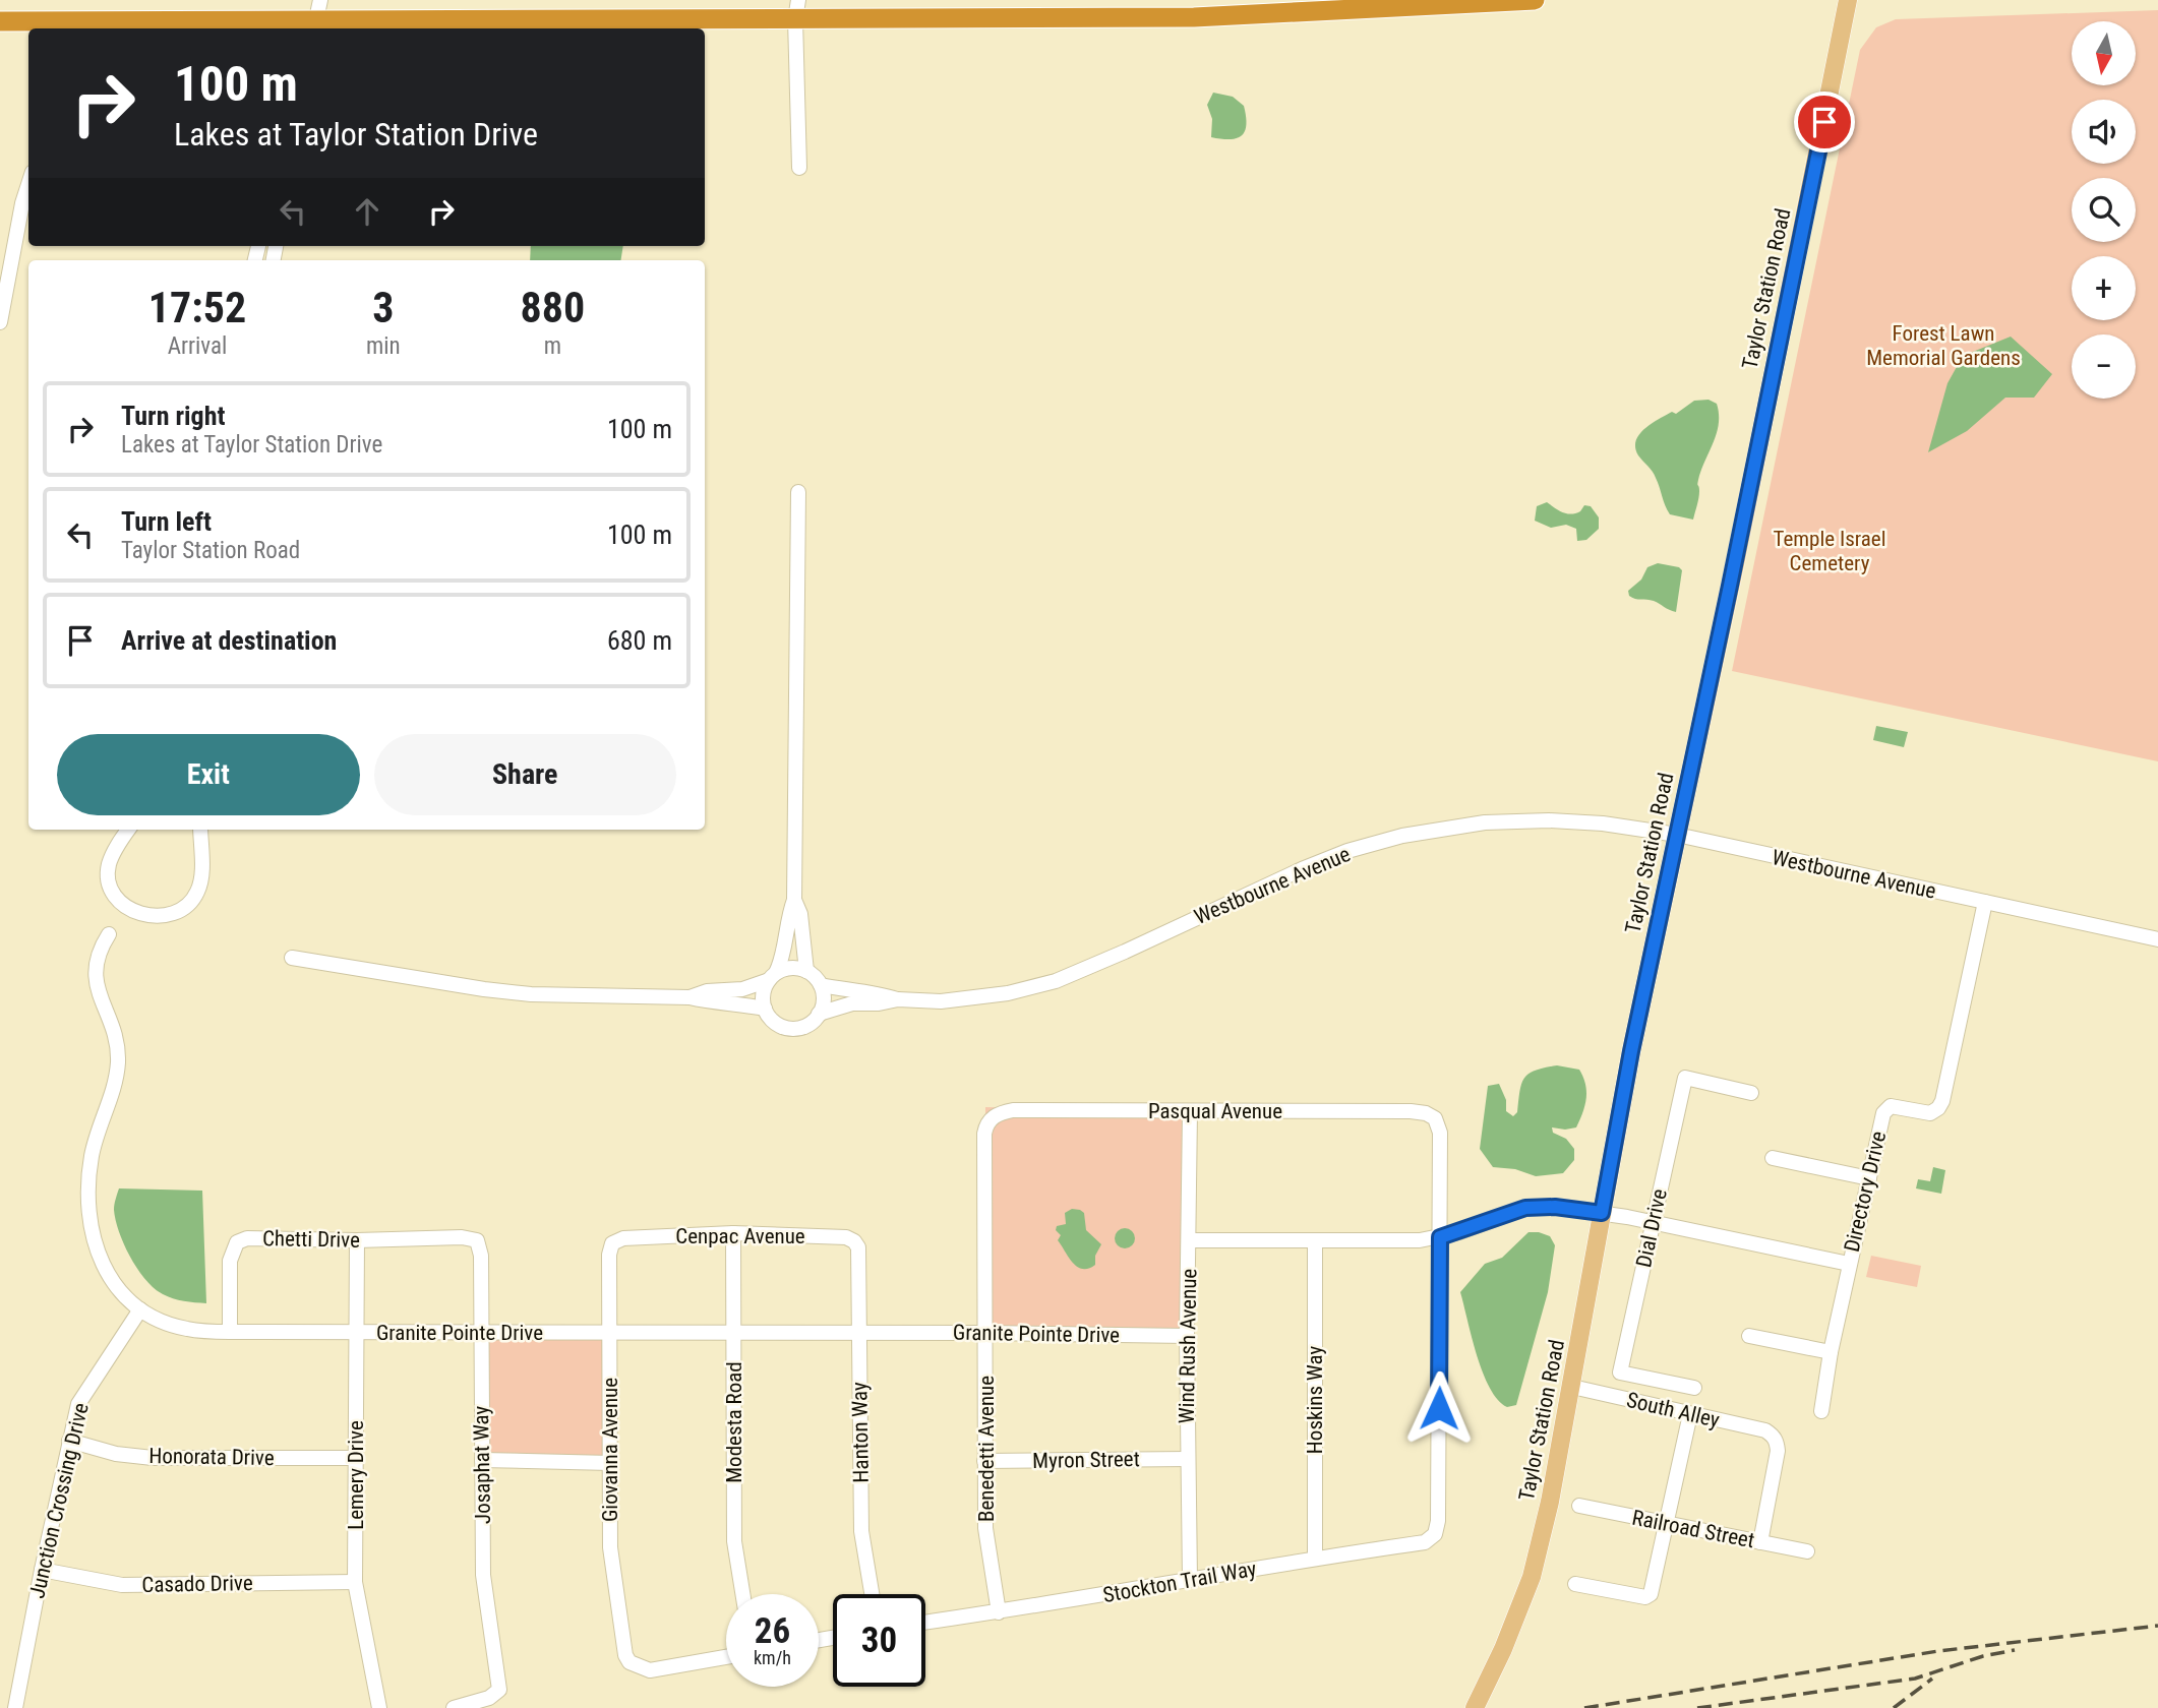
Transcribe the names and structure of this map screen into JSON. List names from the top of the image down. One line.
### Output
{"streets":{"main road":["Taylor Station Road"],"street":["Westbourne Avenue","Pasqual Avenue","Directory Drive","Dial Drive","Cenpac Avenue","Chetti Drive","Granite Pointe Drive","Wind Rush Avenue","Hoskins Way","South Alley","Modesta Road","Hanton Way","Benedetti Avenue","Giovanna Avenue","Honorata Drive","Myron Street","Josaphat Way","Lemery Drive","Junction Crossing Drive","Railroad Street","Stockton Trail Way","Casado Drive"]},"crossings":[["Taylor Station Road","Westbourne Avenue"],["Taylor Station Road","South Alley"],["Westbourne Avenue","Directory Drive"],["Pasqual Avenue","Wind Rush Avenue"],["Pasqual Avenue","Benedetti Avenue"],["Pasqual Avenue","Stockton Trail Way"],["Cenpac Avenue","Modesta Road"],["Cenpac Avenue","Hanton Way"],["Cenpac Avenue","Giovanna Avenue"],["Chetti Drive","Granite Pointe Drive"],["Chetti Drive","Josaphat Way"],["Chetti Drive","Lemery Drive"],["Granite Pointe Drive","Wind Rush Avenue"],["Granite Pointe Drive","Modesta Road"],["Granite Pointe Drive","Hanton Way"],["Granite Pointe Drive","Benedetti Avenue"],["Granite Pointe Drive","Giovanna Avenue"],["Granite Pointe Drive","Josaphat Way"],["Granite Pointe Drive","Lemery Drive"],["Granite Pointe Drive","Junction Crossing Drive"],["Wind Rush Avenue","Myron Street"],["Wind Rush Avenue","Stockton Trail Way"],["Hoskins Way","Stockton Trail Way"],["South Alley","Railroad Street"],["Benedetti Avenue","Myron Street"],["Benedetti Avenue","Stockton Trail Way"],["Honorata Drive","Lemery Drive"],["Honorata Drive","Junction Crossing Drive"],["Lemery Drive","Casado Drive"],["Junction Crossing Drive","Casado Drive"]],"parks":["Forest Lawn Memorial Gardens","Temple Israel Cemetery"],"north":"bottom","page":{"map_buttons":["+","−"],"turn":["100 m","Lakes at Taylor Station Drive"],"eta":["17:52","Arrival","3","min","880","m"],"list":[{"name":"Turn right","note":"Lakes at Taylor Station Drive","value":"100 m"},{"name":"Turn left","note":"Taylor Station Road","value":"100 m"},{"name":"Arrive at destination","value":"680 m"}],"buttons":["Exit","Share"],"speed":"26 km/h","limit":"30"}}
